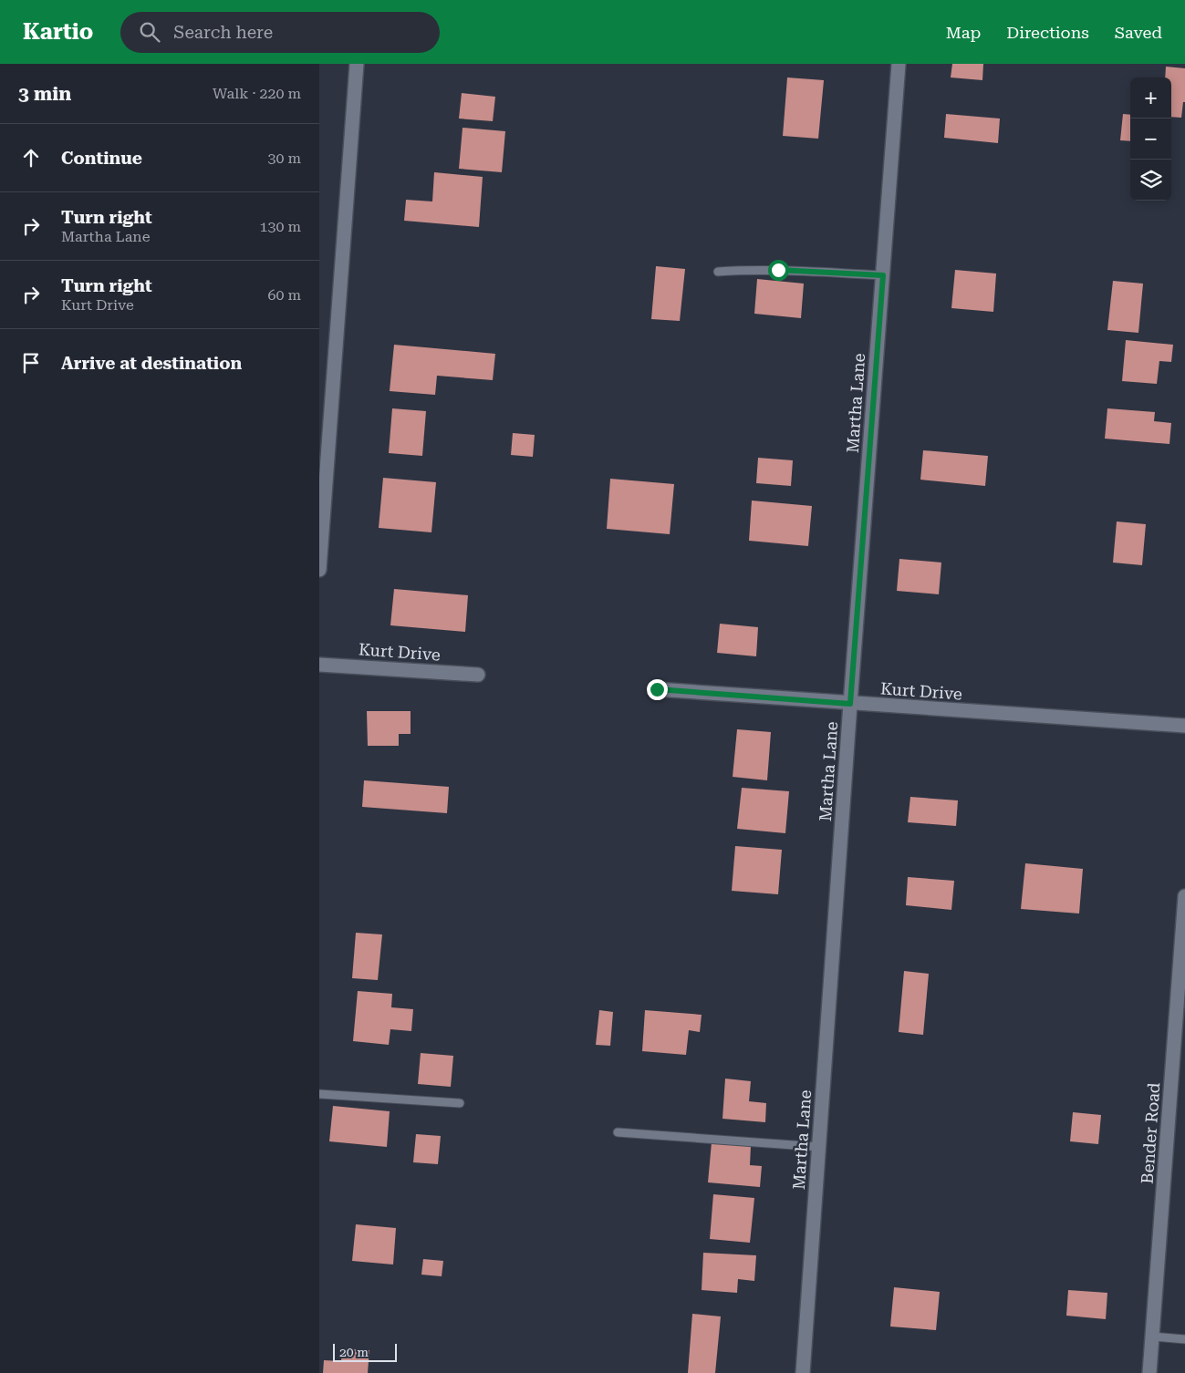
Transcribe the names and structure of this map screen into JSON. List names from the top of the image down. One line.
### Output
{"streets":{"street":["Martha Lane","Kurt Drive","Bender Road"]},"crossings":[["Martha Lane","Kurt Drive"]],"scale_bar":"20 m","page":{"header":"Kartio","search":"Search here","nav":["Map","Directions","Saved"],"heading":["3 min","Walk · 220 m"],"map_buttons":["+","−"],"list":[["Continue","30 m"],["Turn right","Martha Lane","130 m"],["Turn right","Kurt Drive","60 m"],"Arrive at destination"],"scale":"20 m"}}
